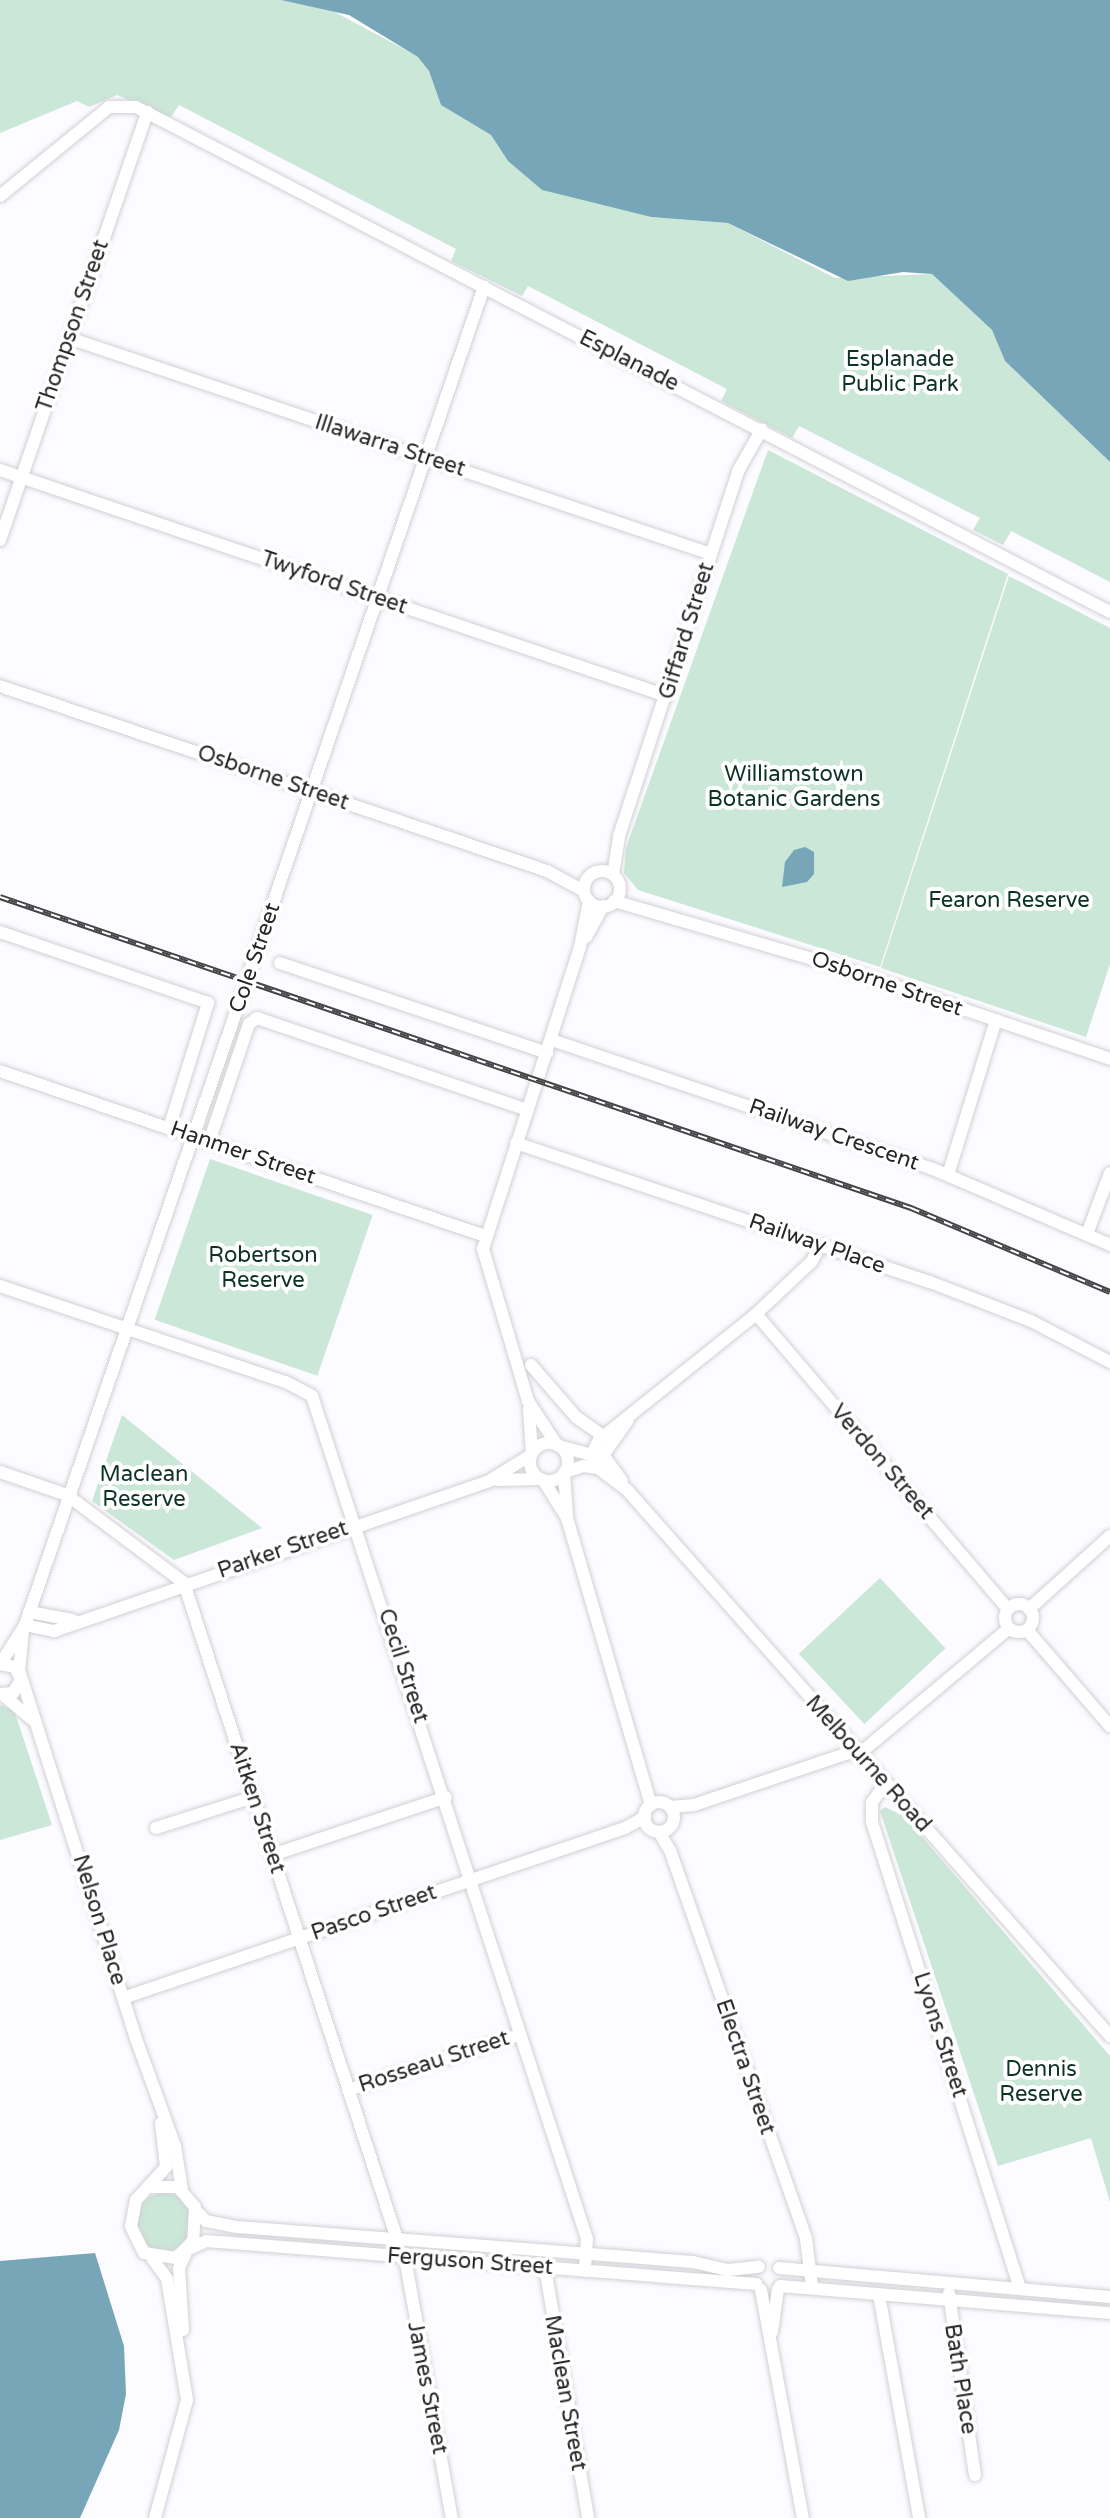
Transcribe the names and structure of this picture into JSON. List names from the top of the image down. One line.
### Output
{"streets":{"street":["Thompson Street","Esplanade","Illawarra Street","Twyford Street","Giffard Street","Osborne Street","Cole Street","Railway Crescent","Hanmer Street","Railway Place","Verdon Street","Parker Street","Cecil Street","Melbourne Road","Aitken Street","Pasco Street","Nelson Place","Lyons Street","Rosseau Street","Electra Street","Ferguson Street","Bath Place","James Street","Maclean Street"]},"crossings":[["Thompson Street","Esplanade"],["Thompson Street","Illawarra Street"],["Thompson Street","Twyford Street"],["Esplanade","Giffard Street"],["Esplanade","Cole Street"],["Illawarra Street","Giffard Street"],["Illawarra Street","Cole Street"],["Twyford Street","Giffard Street"],["Twyford Street","Cole Street"],["Giffard Street","Osborne Street"],["Osborne Street","Cole Street"],["Cole Street","Hanmer Street"],["Cole Street","Parker Street"],["Cole Street","Cecil Street"],["Cole Street","Nelson Place"],["Verdon Street","Pasco Street"],["Parker Street","Cecil Street"],["Parker Street","Aitken Street"],["Parker Street","Electra Street"],["Cecil Street","Pasco Street"],["Cecil Street","Rosseau Street"],["Cecil Street","Ferguson Street"],["Melbourne Road","Pasco Street"],["Melbourne Road","Lyons Street"],["Aitken Street","Pasco Street"],["Aitken Street","Rosseau Street"],["Aitken Street","Ferguson Street"],["Pasco Street","Nelson Place"],["Pasco Street","Electra Street"],["Nelson Place","Ferguson Street"],["Ferguson Street","James Street"],["Ferguson Street","Maclean Street"]],"parks":["Esplanade Public Park","Williamstown Botanic Gardens","Fearon Reserve","Robertson Reserve","Maclean Reserve","Dennis Reserve"]}
